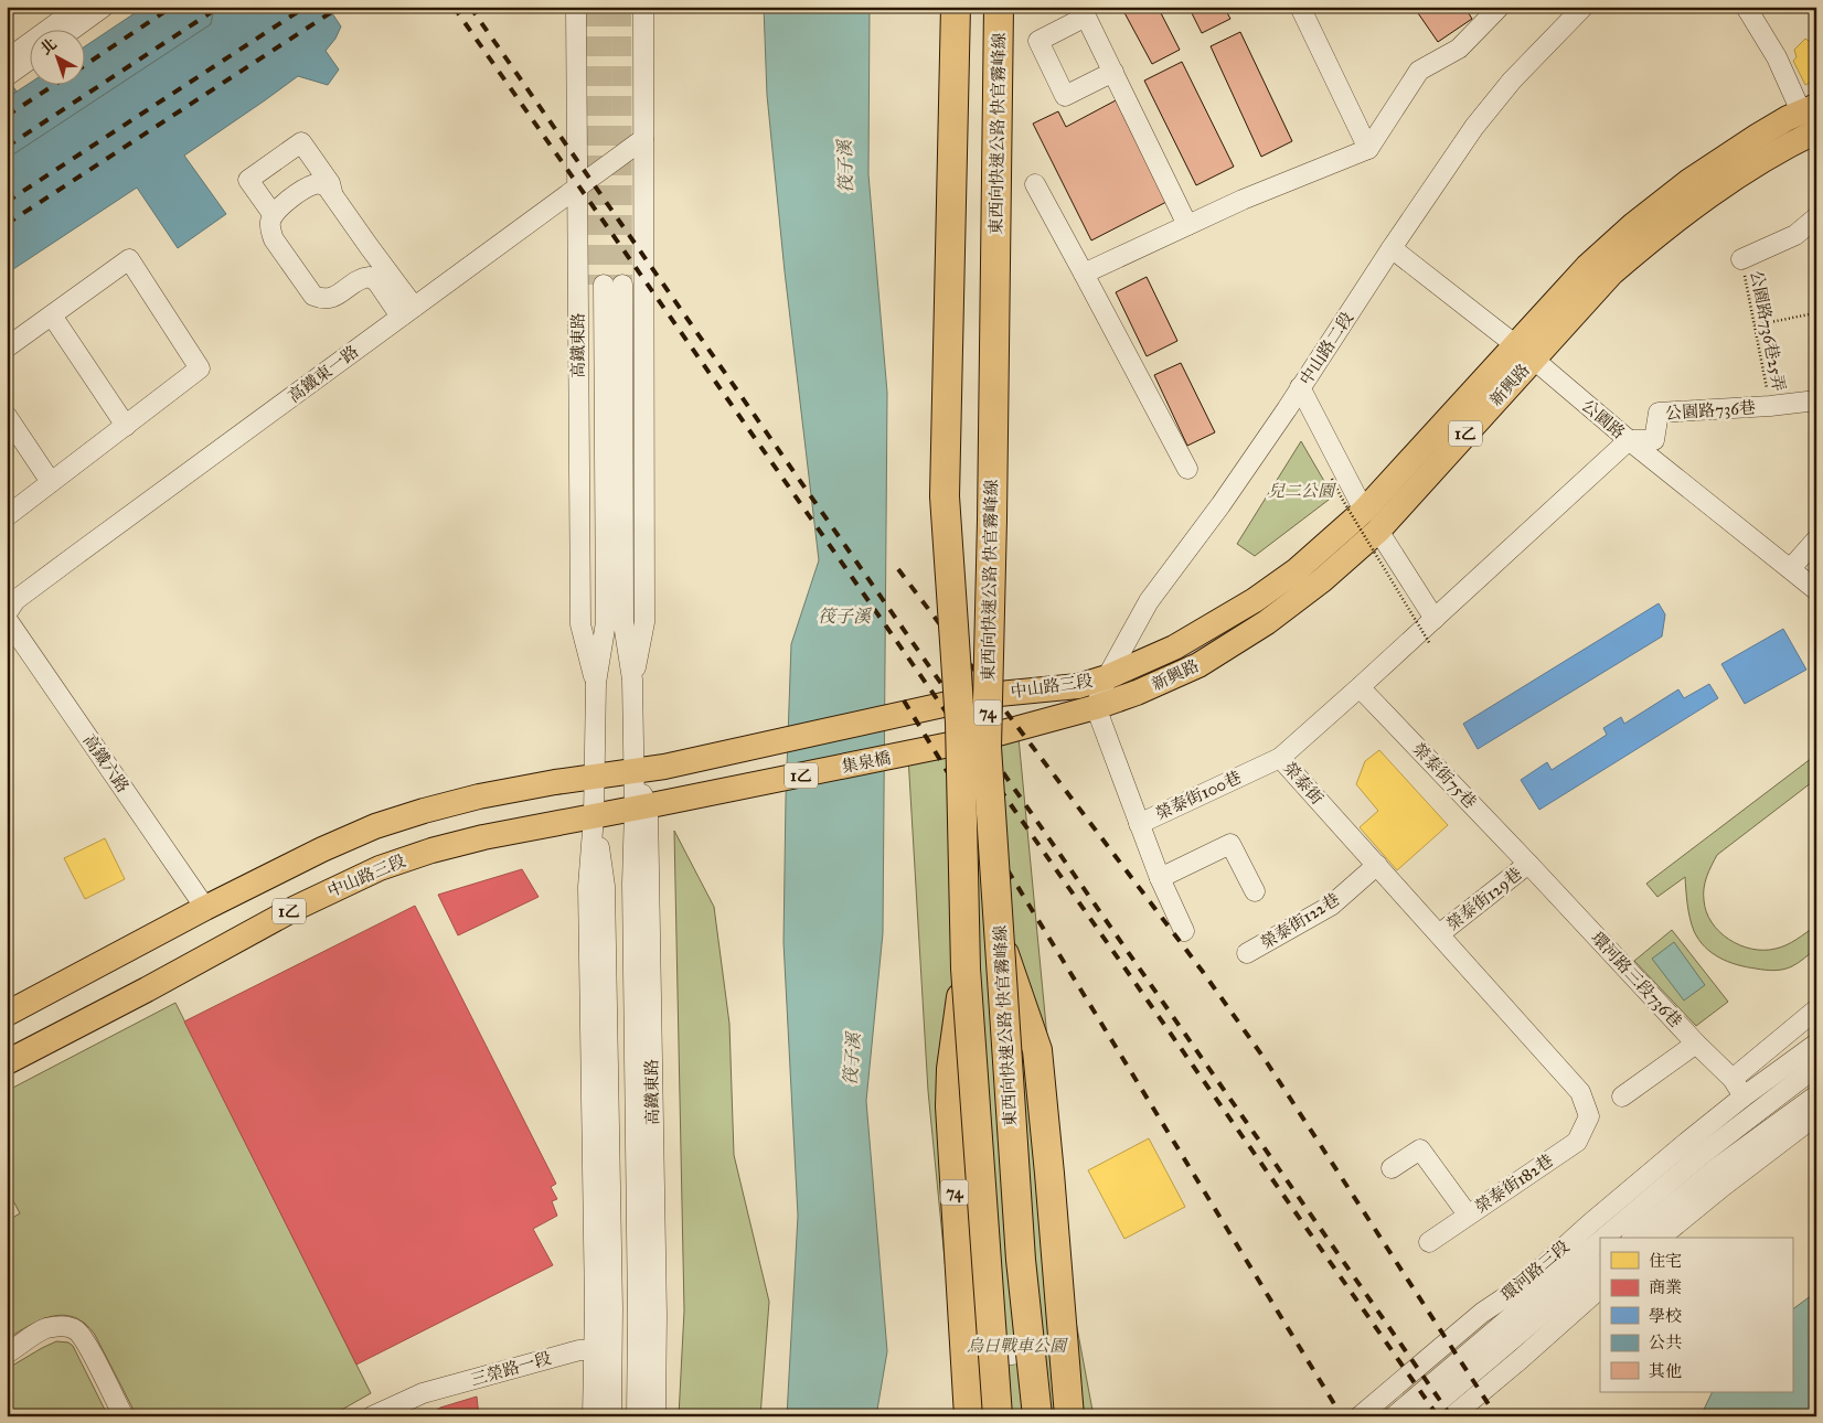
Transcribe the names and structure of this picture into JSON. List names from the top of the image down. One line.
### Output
{"streets":{"highway":["東西向快速公路 快官霧峰線","74"],"main road":["新興路","1乙","中山路三段","集泉橋"],"street":["高鐵東路","中山路二段","高鐵東一路","公園路736巷","公園路","高鐵六路","榮泰街75巷","榮泰街","榮泰街100巷","榮泰街129巷","榮泰街122巷","環河路三段736巷","榮泰街182巷","環河路三段","三榮路一段"],"path":["公園路736巷25弄"]},"crossings":[["東西向快速公路 快官霧峰線","74"],["公園路736巷25弄","公園路736巷"],["高鐵東路","高鐵東一路"],["高鐵東路","1乙"],["高鐵東路","中山路三段"],["高鐵東路","集泉橋"],["高鐵東路","三榮路一段"],["中山路二段","新興路"],["中山路二段","公園路"],["中山路二段","中山路三段"],["中山路二段","榮泰街100巷"],["新興路","公園路"],["新興路","中山路三段"],["新興路","榮泰街100巷"],["公園路736巷","公園路"],["公園路736巷","榮泰街"],["公園路","榮泰街"],["1乙","中山路三段"],["1乙","高鐵六路"],["中山路三段","集泉橋"],["中山路三段","榮泰街100巷"],["榮泰街75巷","榮泰街"],["榮泰街75巷","榮泰街129巷"],["榮泰街75巷","環河路三段736巷"],["榮泰街","榮泰街100巷"],["榮泰街","榮泰街129巷"],["榮泰街","榮泰街122巷"],["榮泰街","榮泰街182巷"],["榮泰街129巷","環河路三段736巷"],["環河路三段736巷","環河路三段"]],"water":["筏子溪"],"parks":["兒二公園","烏日戰車公園"],"legend":["住宅","商業","學校","公共","其他"],"north":"top left"}
